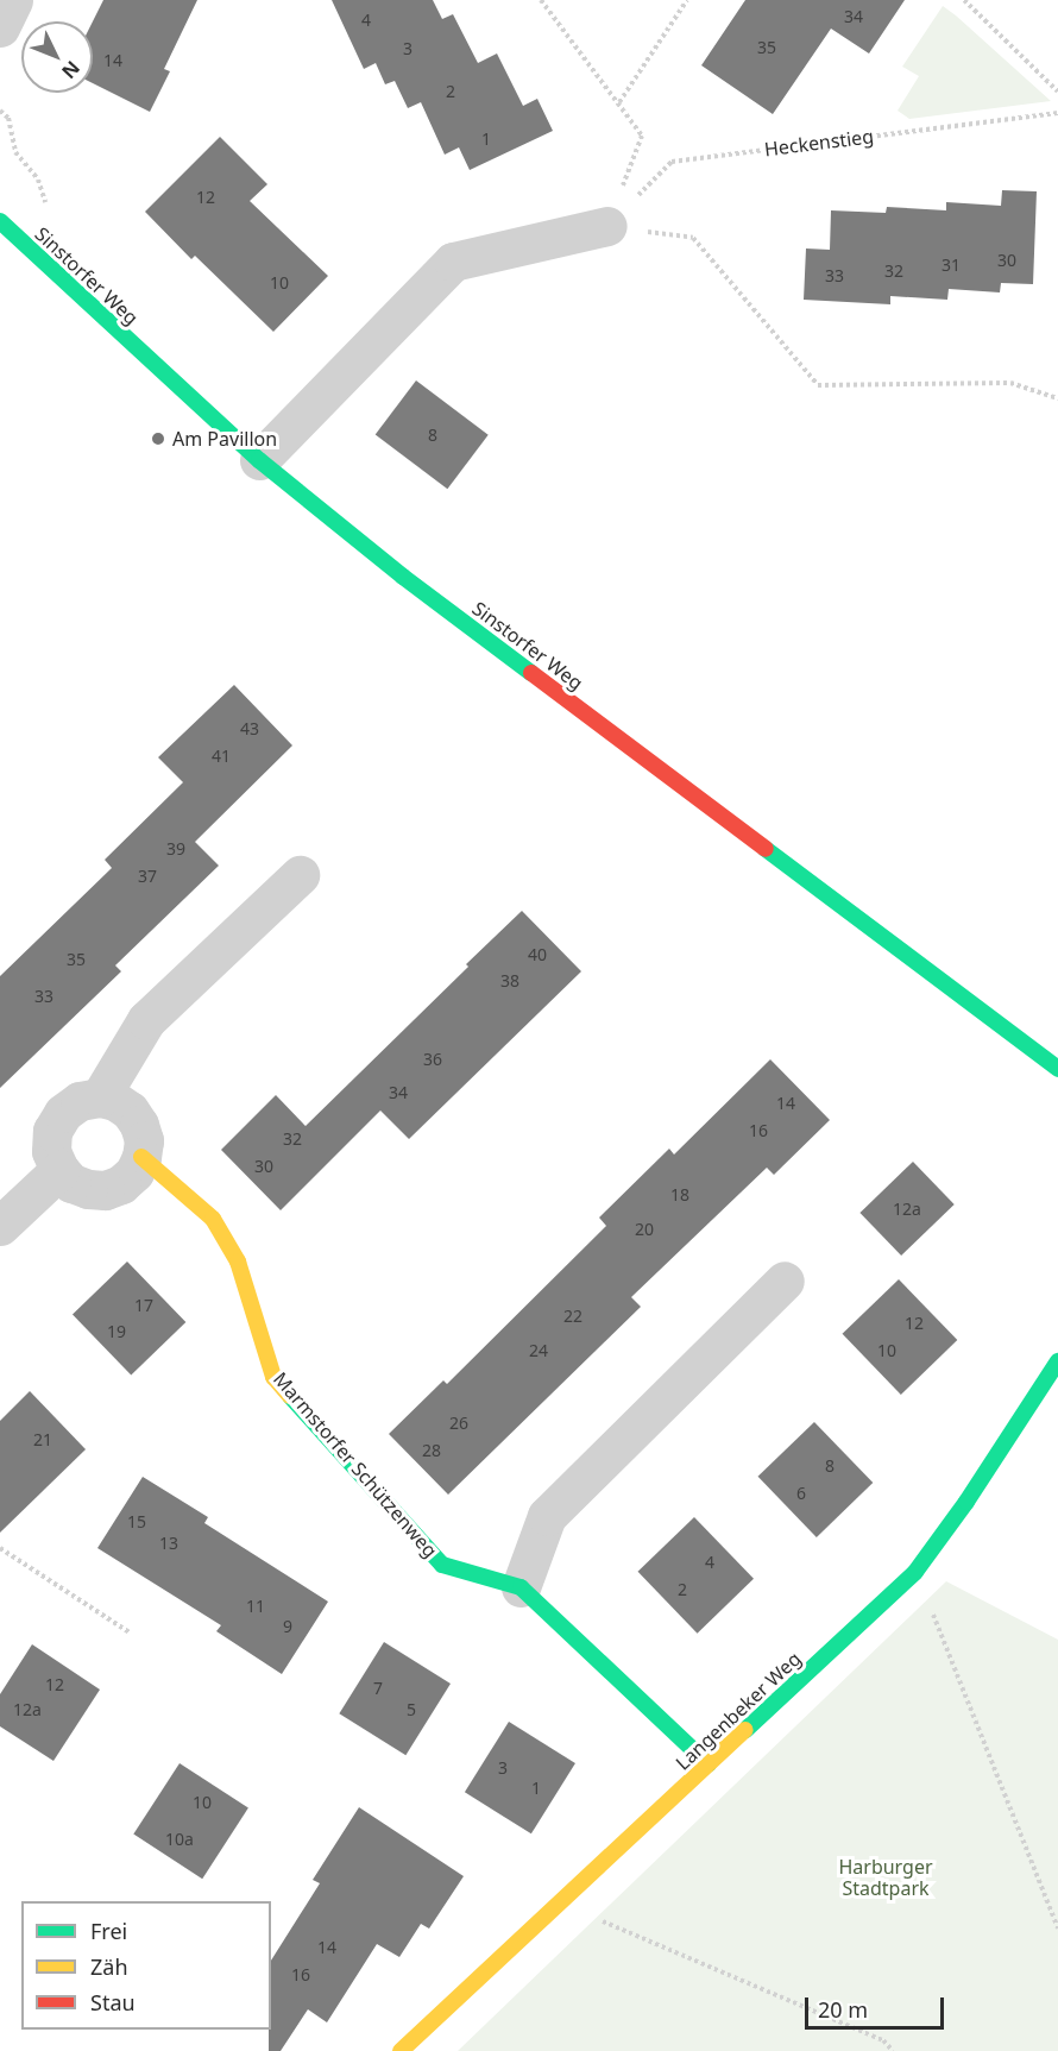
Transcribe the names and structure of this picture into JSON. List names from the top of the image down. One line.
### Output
{"streets":{"street":["Sinstorfer Weg","Marmstorfer Schützenweg","Langenbeker Weg"],"path":["Heckenstieg"]},"crossings":[["Marmstorfer Schützenweg","Langenbeker Weg"]],"parks":["Harburger Stadtpark"],"places":["Am Pavillon"],"house_numbers":["34","4","35","3","14","2","1","12","30","31","32","33","10","8","43","41","39","37","40","35","38","33","36","34","14","16","32","30","18","12a","20","17","22","12","19","24","10","26","21","28","8","6","15","13","4","2","11","9","12","7","12a","5","3","1","10","10a","14","16"],"legend":["Frei","Zäh","Stau"],"scale_bar":"20 m","north":"bottom right"}
